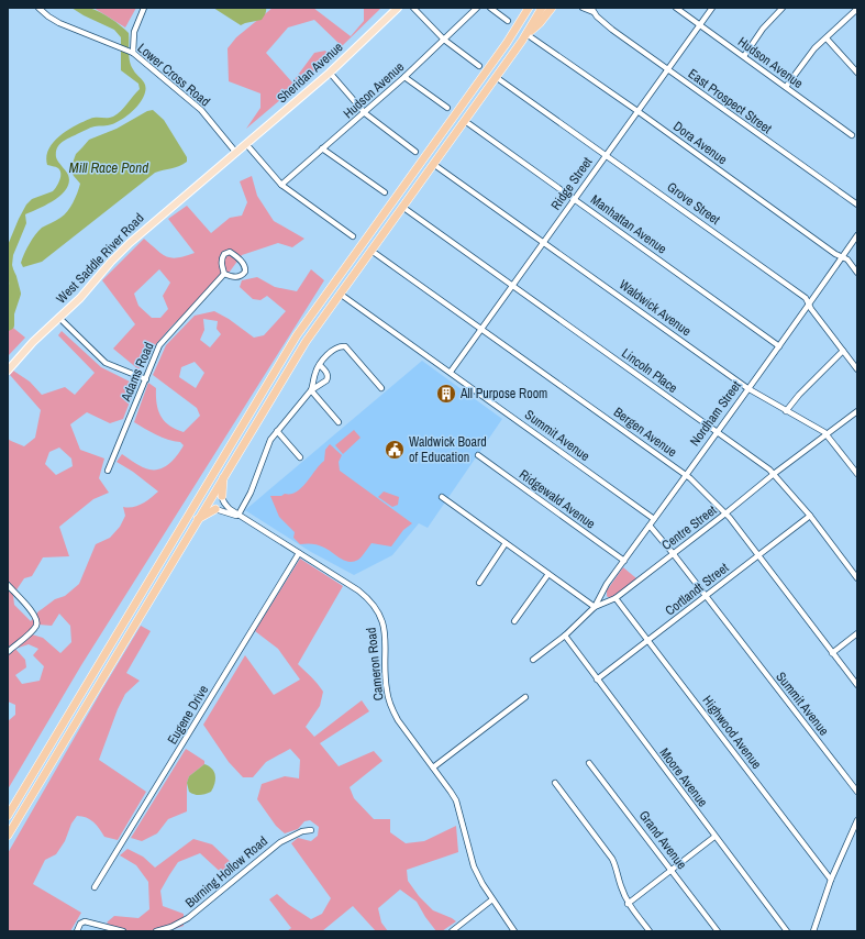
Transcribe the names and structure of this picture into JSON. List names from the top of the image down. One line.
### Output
{"streets":{"main road":["Sheridan Avenue","West Saddle River Road"],"street":["Hudson Avenue","Lower Cross Road","East Prospect Street","Dora Avenue","Ridge Street","Grove Street","Manhattan Avenue","Waldwick Avenue","Lincoln Place","Adams Road","Nordham Street","Bergen Avenue","Summit Avenue","Ridgewald Avenue","Centre Street","Cortlandt Street","Cameron Road","Eugene Drive","Highwood Avenue","Moore Avenue","Grand Avenue","Burning Hollow Road"]},"crossings":[["Hudson Avenue","Ridge Street"],["Sheridan Avenue","Lower Cross Road"],["Sheridan Avenue","West Saddle River Road"],["Lower Cross Road","West Saddle River Road"],["East Prospect Street","Ridge Street"],["Dora Avenue","Ridge Street"],["Dora Avenue","Nordham Street"],["Ridge Street","Grove Street"],["Ridge Street","Manhattan Avenue"],["Ridge Street","Waldwick Avenue"],["Ridge Street","Lincoln Place"],["Ridge Street","Bergen Avenue"],["Ridge Street","Summit Avenue"],["Grove Street","Nordham Street"],["Manhattan Avenue","Nordham Street"],["Waldwick Avenue","Nordham Street"],["Waldwick Avenue","Centre Street"],["Lincoln Place","Nordham Street"],["Lincoln Place","Centre Street"],["Lincoln Place","Cortlandt Street"],["Nordham Street","Bergen Avenue"],["Nordham Street","Summit Avenue"],["Nordham Street","Ridgewald Avenue"],["Nordham Street","Centre Street"],["Bergen Avenue","Centre Street"],["Bergen Avenue","Cortlandt Street"],["Summit Avenue","Centre Street"],["Summit Avenue","Cortlandt Street"],["Centre Street","Highwood Avenue"],["Centre Street","Moore Avenue"],["Cortlandt Street","Highwood Avenue"],["Cortlandt Street","Moore Avenue"],["Cameron Road","Eugene Drive"]],"water":["Mill Race Pond"],"places":{"building":["All Purpose Room"],"public building":["Waldwick Board of Education"]}}
